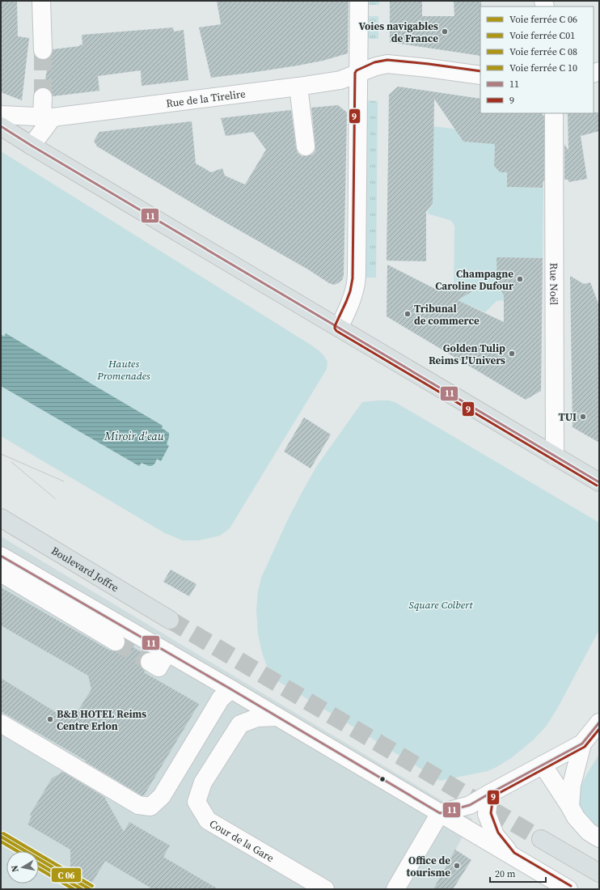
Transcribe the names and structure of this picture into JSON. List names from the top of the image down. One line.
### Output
{"streets":{"main road":["Boulevard Joffre"],"street":["Rue de la Tirelire","Rue Noël","Cour de la Gare"]},"water":["Miroir d'eau"],"parks":["Hautes Promenades","Square Colbert"],"places":["Voies navigables de France","Champagne Caroline Dufour","Tribunal de commerce","Golden Tulip Reims L'Univers","TUI","B&B HOTEL Reims Centre Erlon","Office de tourisme"],"lines":["transit line 9","transit line 11","rail line C01"],"legend":["Voie ferrée C 06","Voie ferrée C01","Voie ferrée C 08","Voie ferrée C 10","11","9"],"scale_bar":"20 m","north":"left"}
